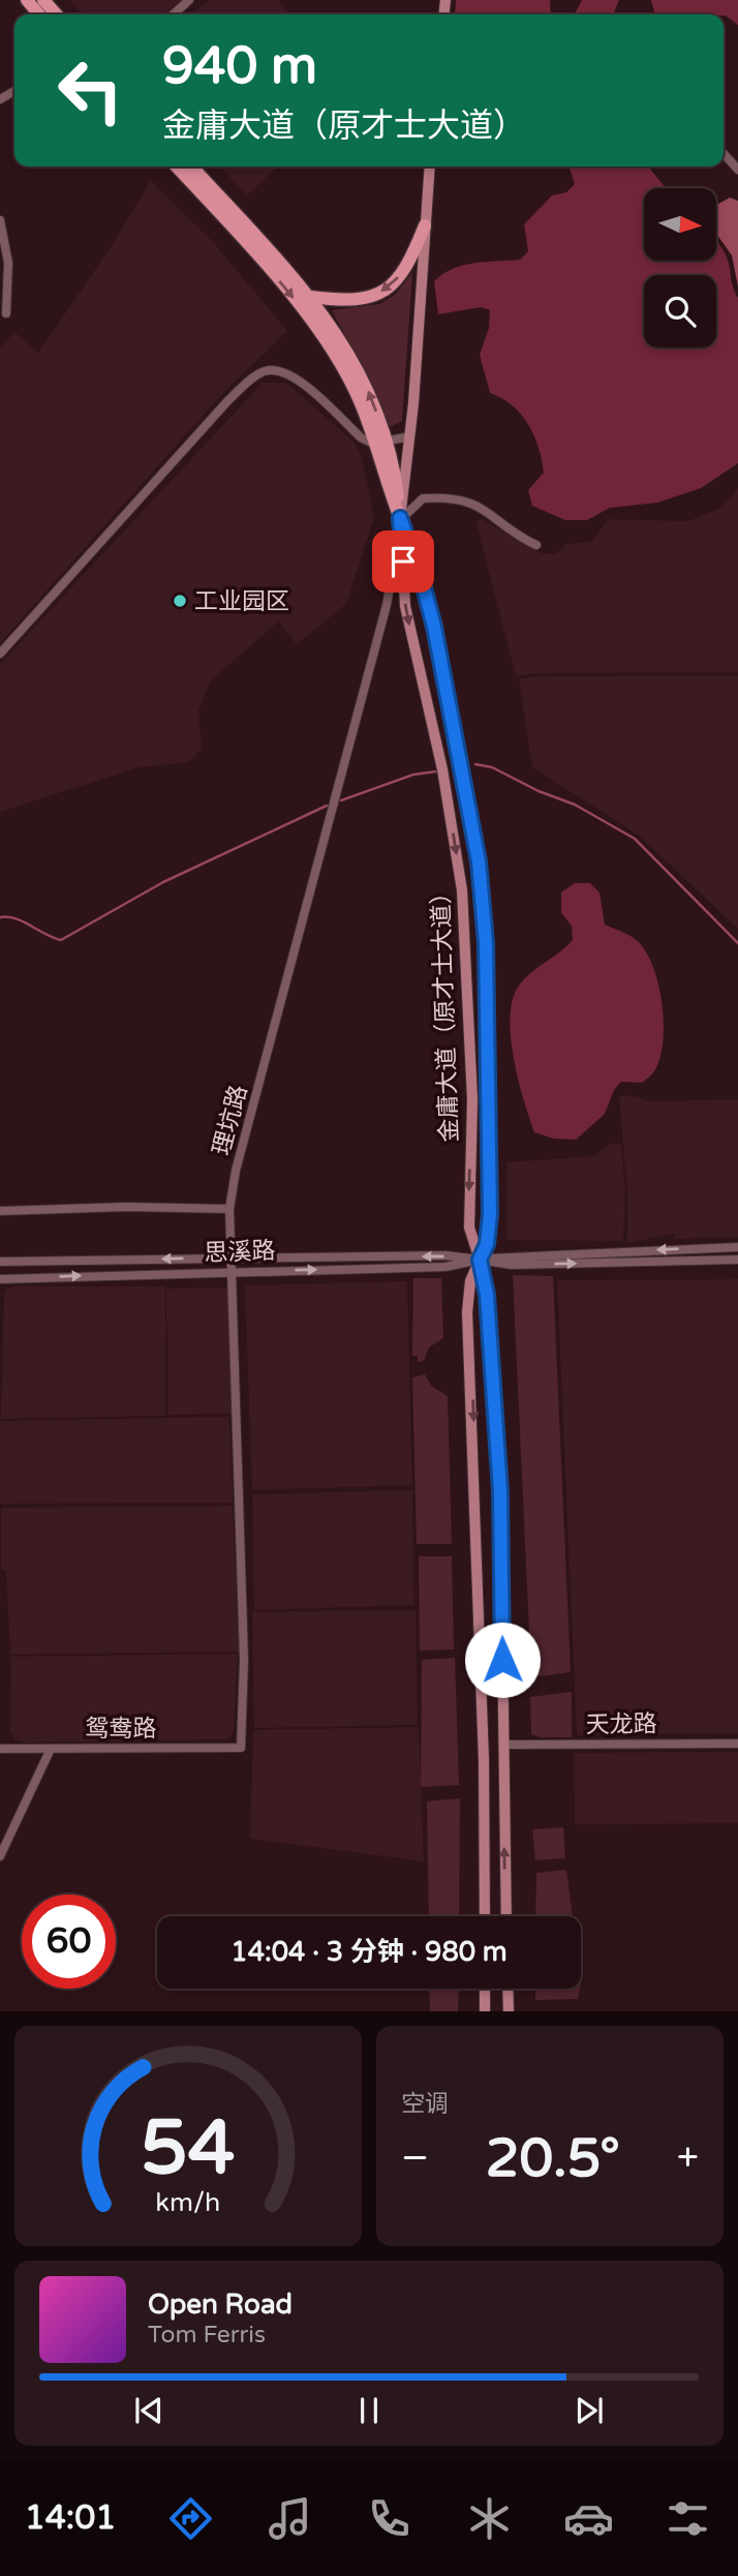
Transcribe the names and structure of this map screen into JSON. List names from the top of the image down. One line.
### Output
{"streets":{"main road":["金庸大道（原才士大道）"],"street":["理坑路","思溪路","天龙路","鸳鸯路"]},"crossings":[["金庸大道（原才士大道）","理坑路"],["金庸大道（原才士大道）","思溪路"],["金庸大道（原才士大道）","天龙路"],["理坑路","思溪路"],["理坑路","鸳鸯路"]],"places":["工业园区"],"north":"right","page":{"turn":["940 m","金庸大道（原才士大道）"],"limit":"60","trip":"14:04 · 3 分钟 · 980 m","tile":"空调","heat":["−","20.5°","+"],"song":["Open Road","Tom Ferris"],"tabs":"14:01","gauge":["54","km/h"]}}
